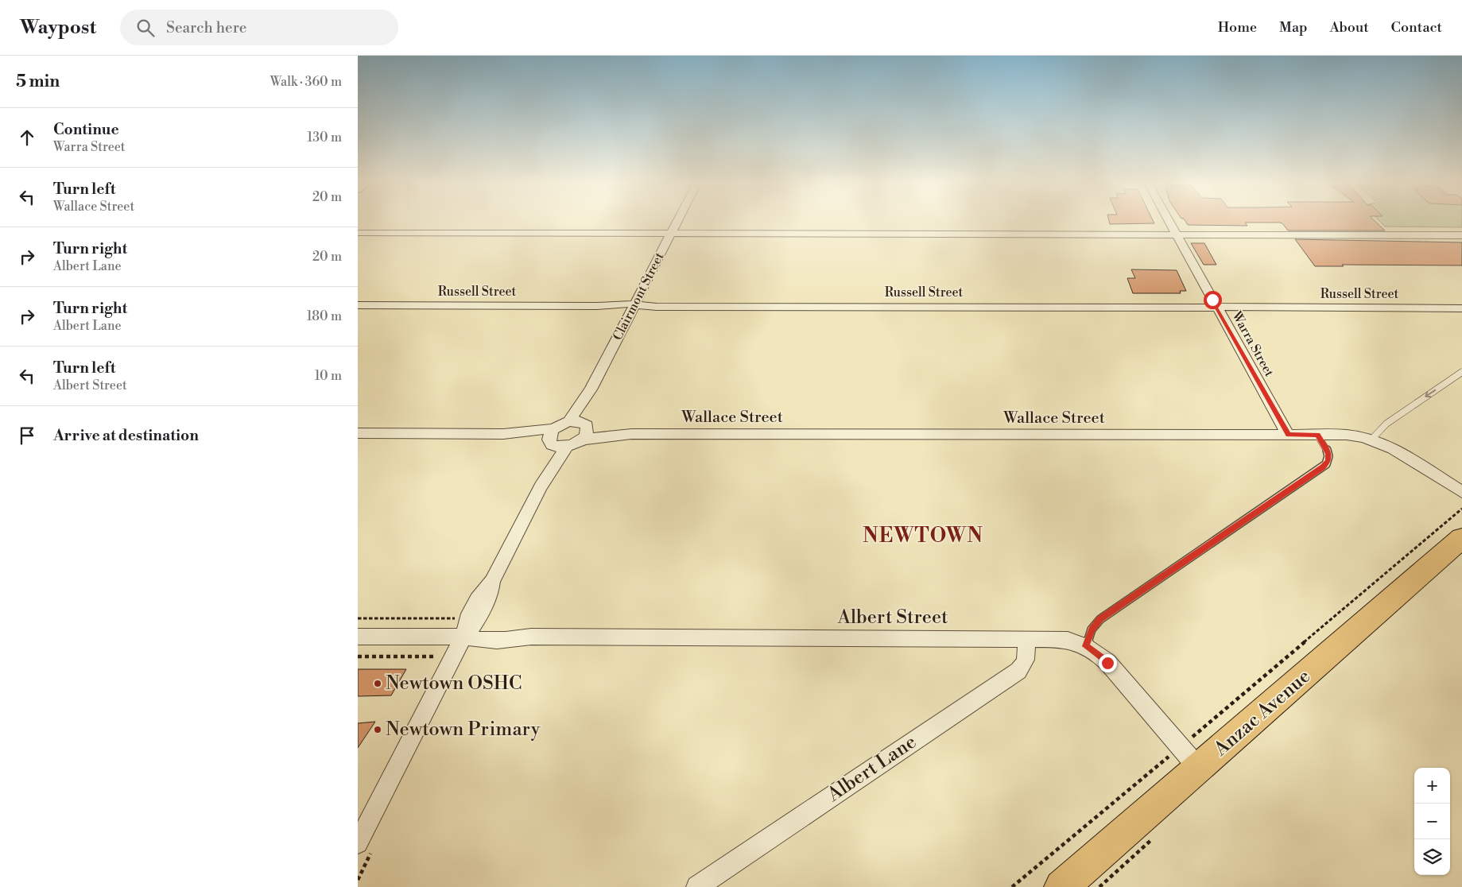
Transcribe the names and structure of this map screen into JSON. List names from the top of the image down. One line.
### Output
{"streets":{"main road":["Anzac Avenue"],"street":["Russell Street","Clairmont Street","Warra Street","Wallace Street","Albert Street","Albert Lane"]},"crossings":[["Russell Street","Clairmont Street"],["Russell Street","Warra Street"],["Clairmont Street","Wallace Street"],["Warra Street","Wallace Street"],["Albert Street","Anzac Avenue"],["Albert Street","Albert Lane"]],"districts":["NEWTOWN"],"places":["Newtown OSHC","Newtown Primary"],"page":{"header":"Waypost","search":"Search here","nav":["Home","Map","About","Contact"],"heading":["5 min","Walk · 360 m"],"list":[["Continue","Warra Street","130 m"],["Turn left","Wallace Street","20 m"],["Turn right","Albert Lane","20 m"],["Turn right","Albert Lane","180 m"],["Turn left","Albert Street","10 m"],"Arrive at destination"],"map_buttons":["+","−"]}}
